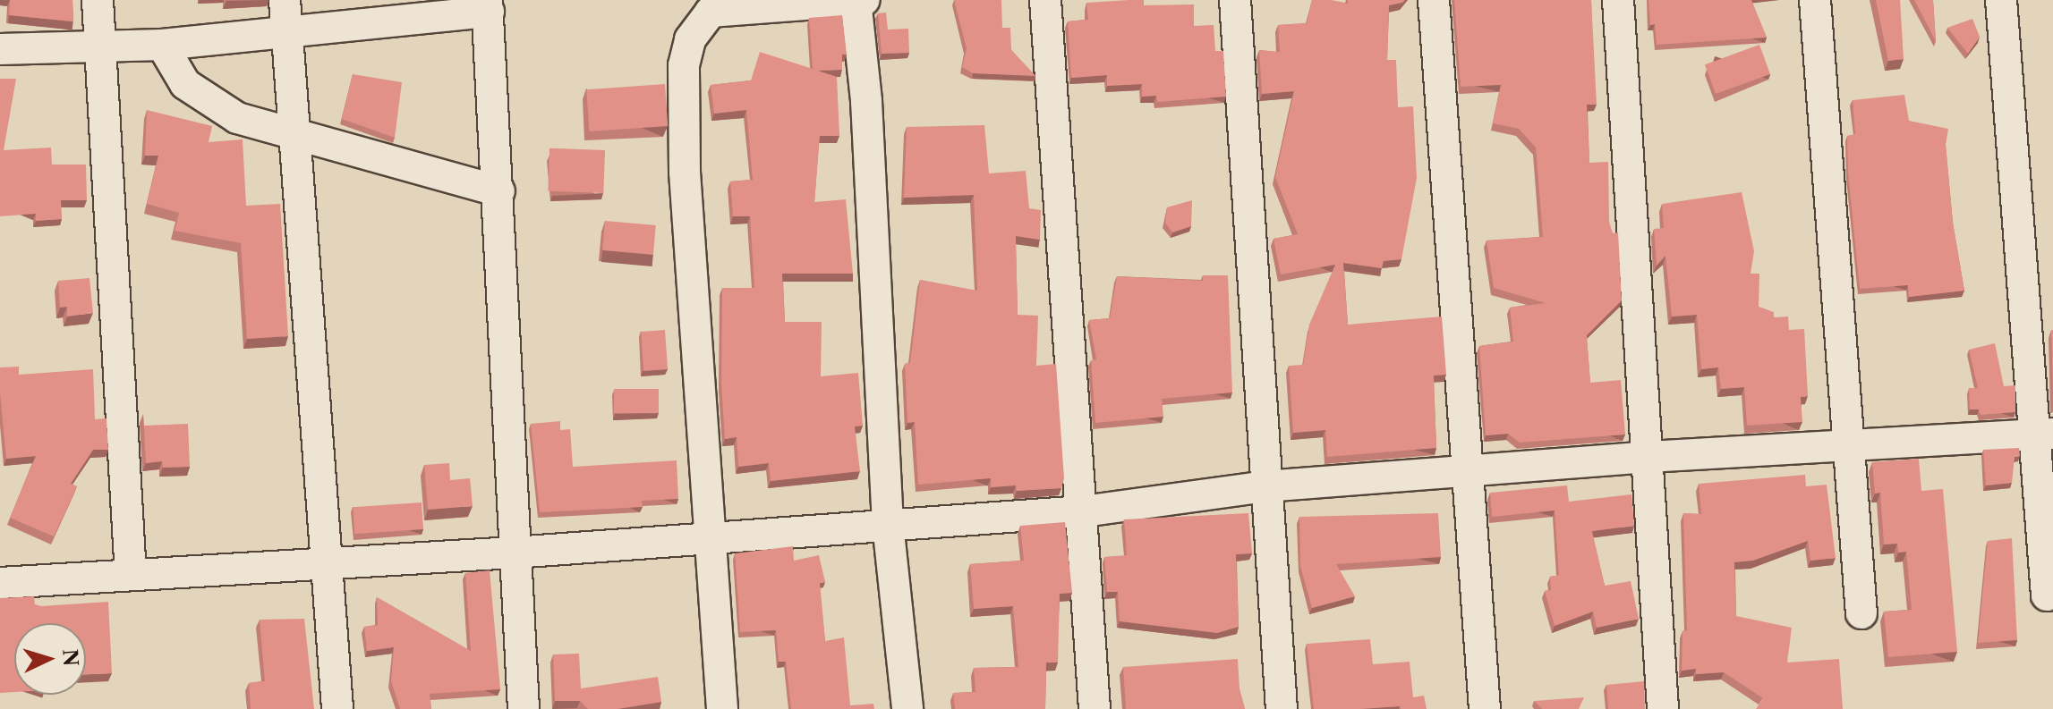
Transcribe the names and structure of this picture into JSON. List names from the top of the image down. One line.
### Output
{"north":"right"}
